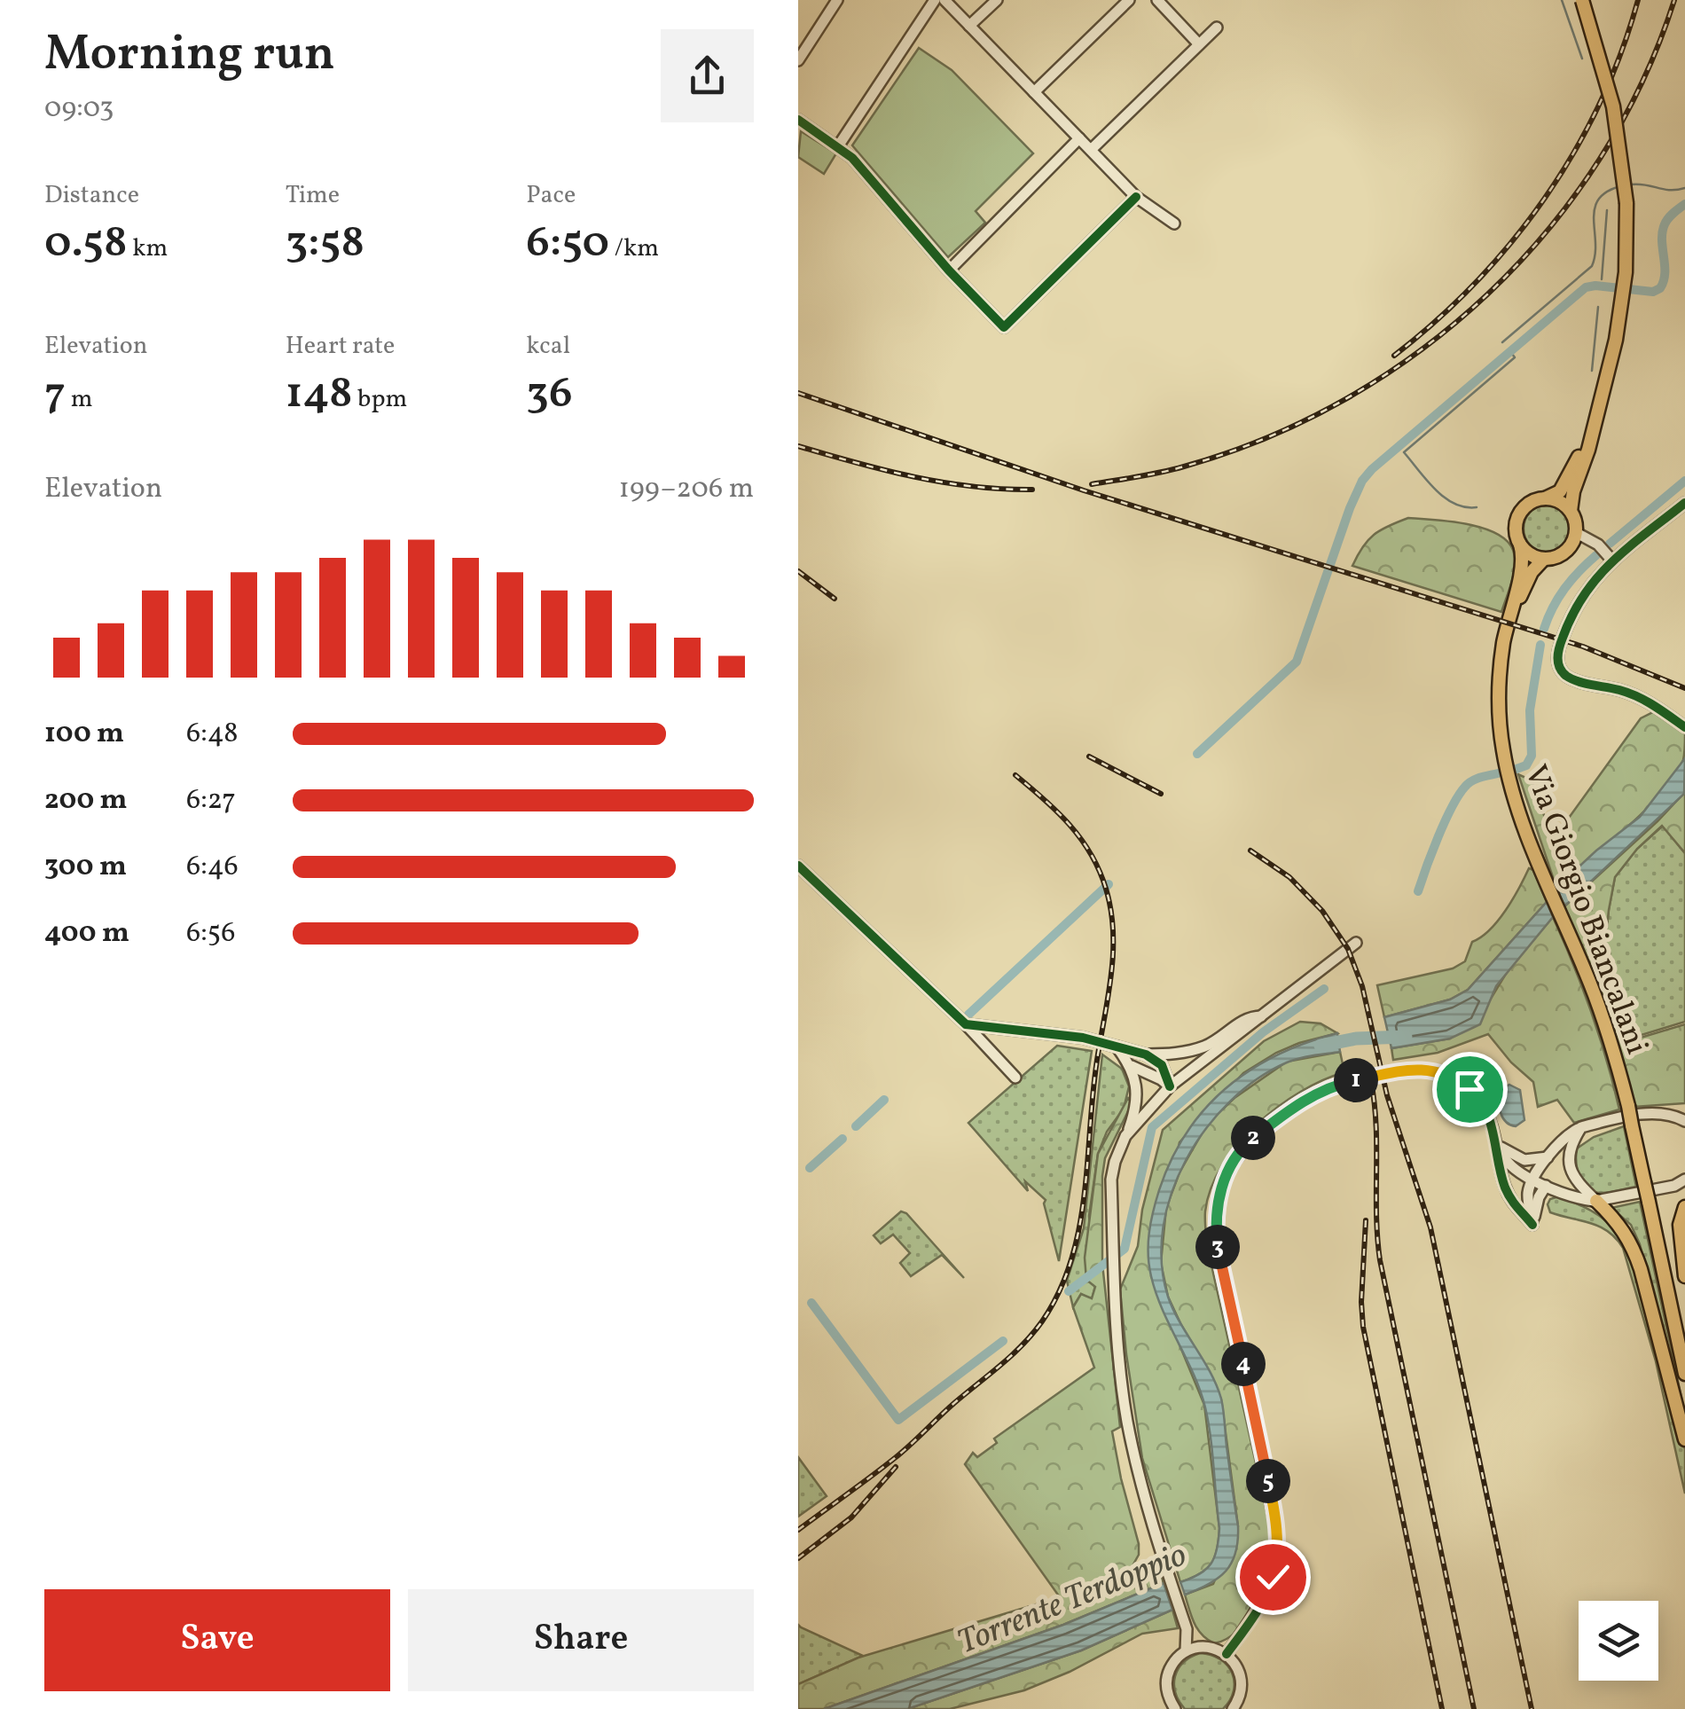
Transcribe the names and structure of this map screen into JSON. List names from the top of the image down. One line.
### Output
{"streets":{"main road":["Via Giorgio Biancalani"]},"water":["Torrente Terdoppio"],"page":{"heading":["Morning run","09:03"],"stats":[["Distance","0.58 km"],["Time","3:58"],["Pace","6:50 /km"],["Elevation","7 m"],["Heart rate","148 bpm"],["kcal","36"]],"chart":["Elevation","199–206 m"],"list":[{"name":"100 m","note":"6:48"},{"name":"200 m","note":"6:27"},{"name":"300 m","note":"6:46"},{"name":"400 m","note":"6:56"}],"pins":["1","2","3","4","5"],"buttons":["Save","Share"]}}
